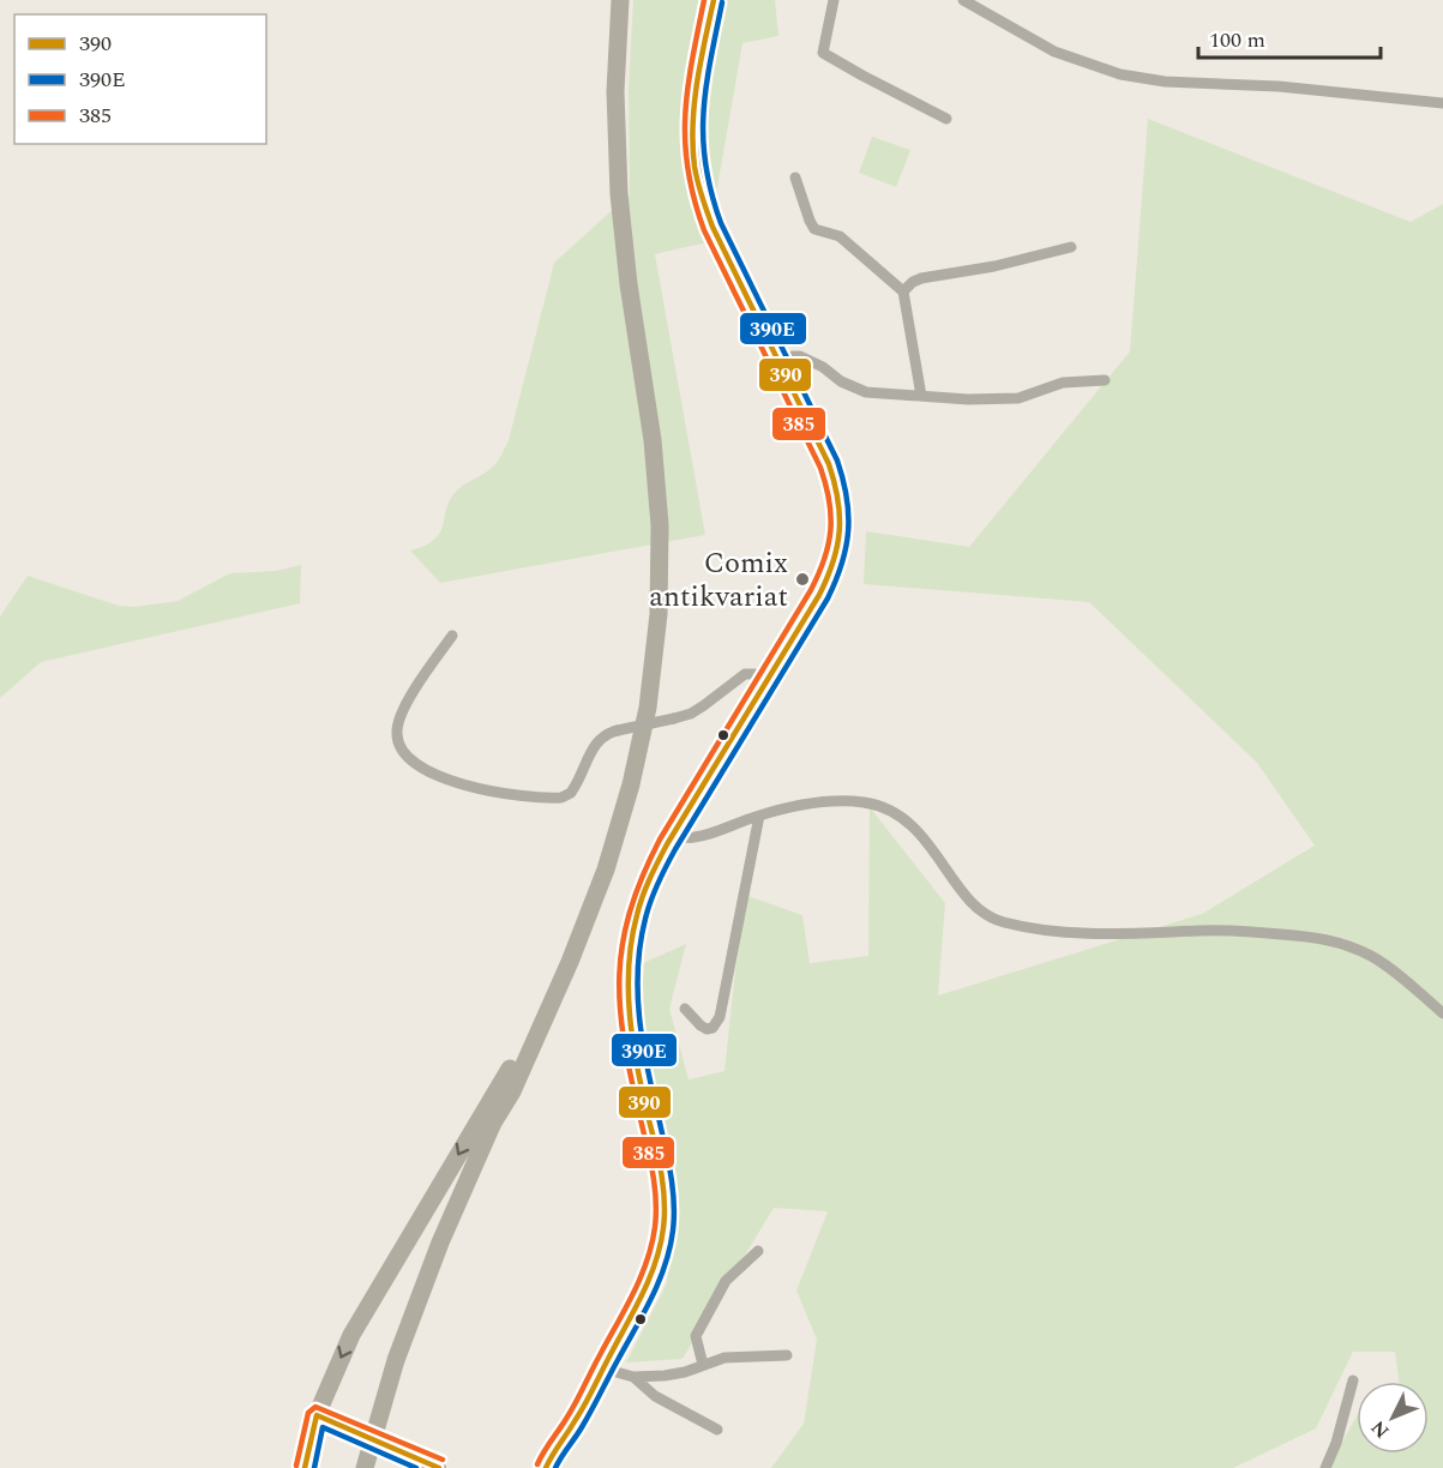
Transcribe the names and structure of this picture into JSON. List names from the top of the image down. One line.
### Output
{"places":["Comix antikvariat"],"lines":["transit line 390","transit line 385","transit line 390E"],"legend":["390","390E","385"],"scale_bar":"100 m","north":"bottom left"}
